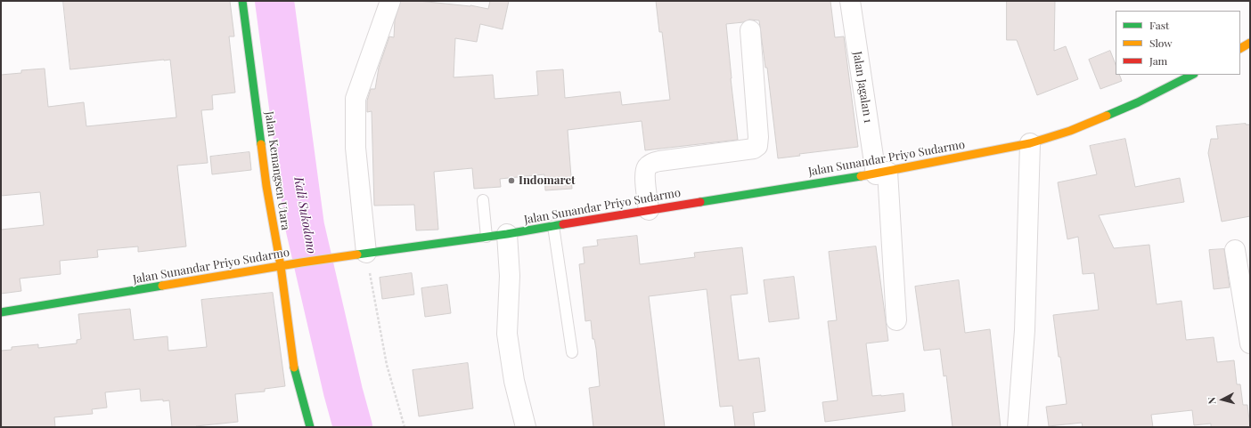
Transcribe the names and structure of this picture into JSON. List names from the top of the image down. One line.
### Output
{"streets":{"main road":["Jalan Sunandar Priyo Sudarmo","Jalan Kemangsen Utara"],"street":["Jalan Jagalan 1"]},"crossings":[["Jalan Jagalan 1","Jalan Sunandar Priyo Sudarmo"],["Jalan Sunandar Priyo Sudarmo","Jalan Kemangsen Utara"]],"water":["Kali Sukodono"],"places":["Indomaret"],"legend":["Fast","Slow","Jam"],"north":"left"}
